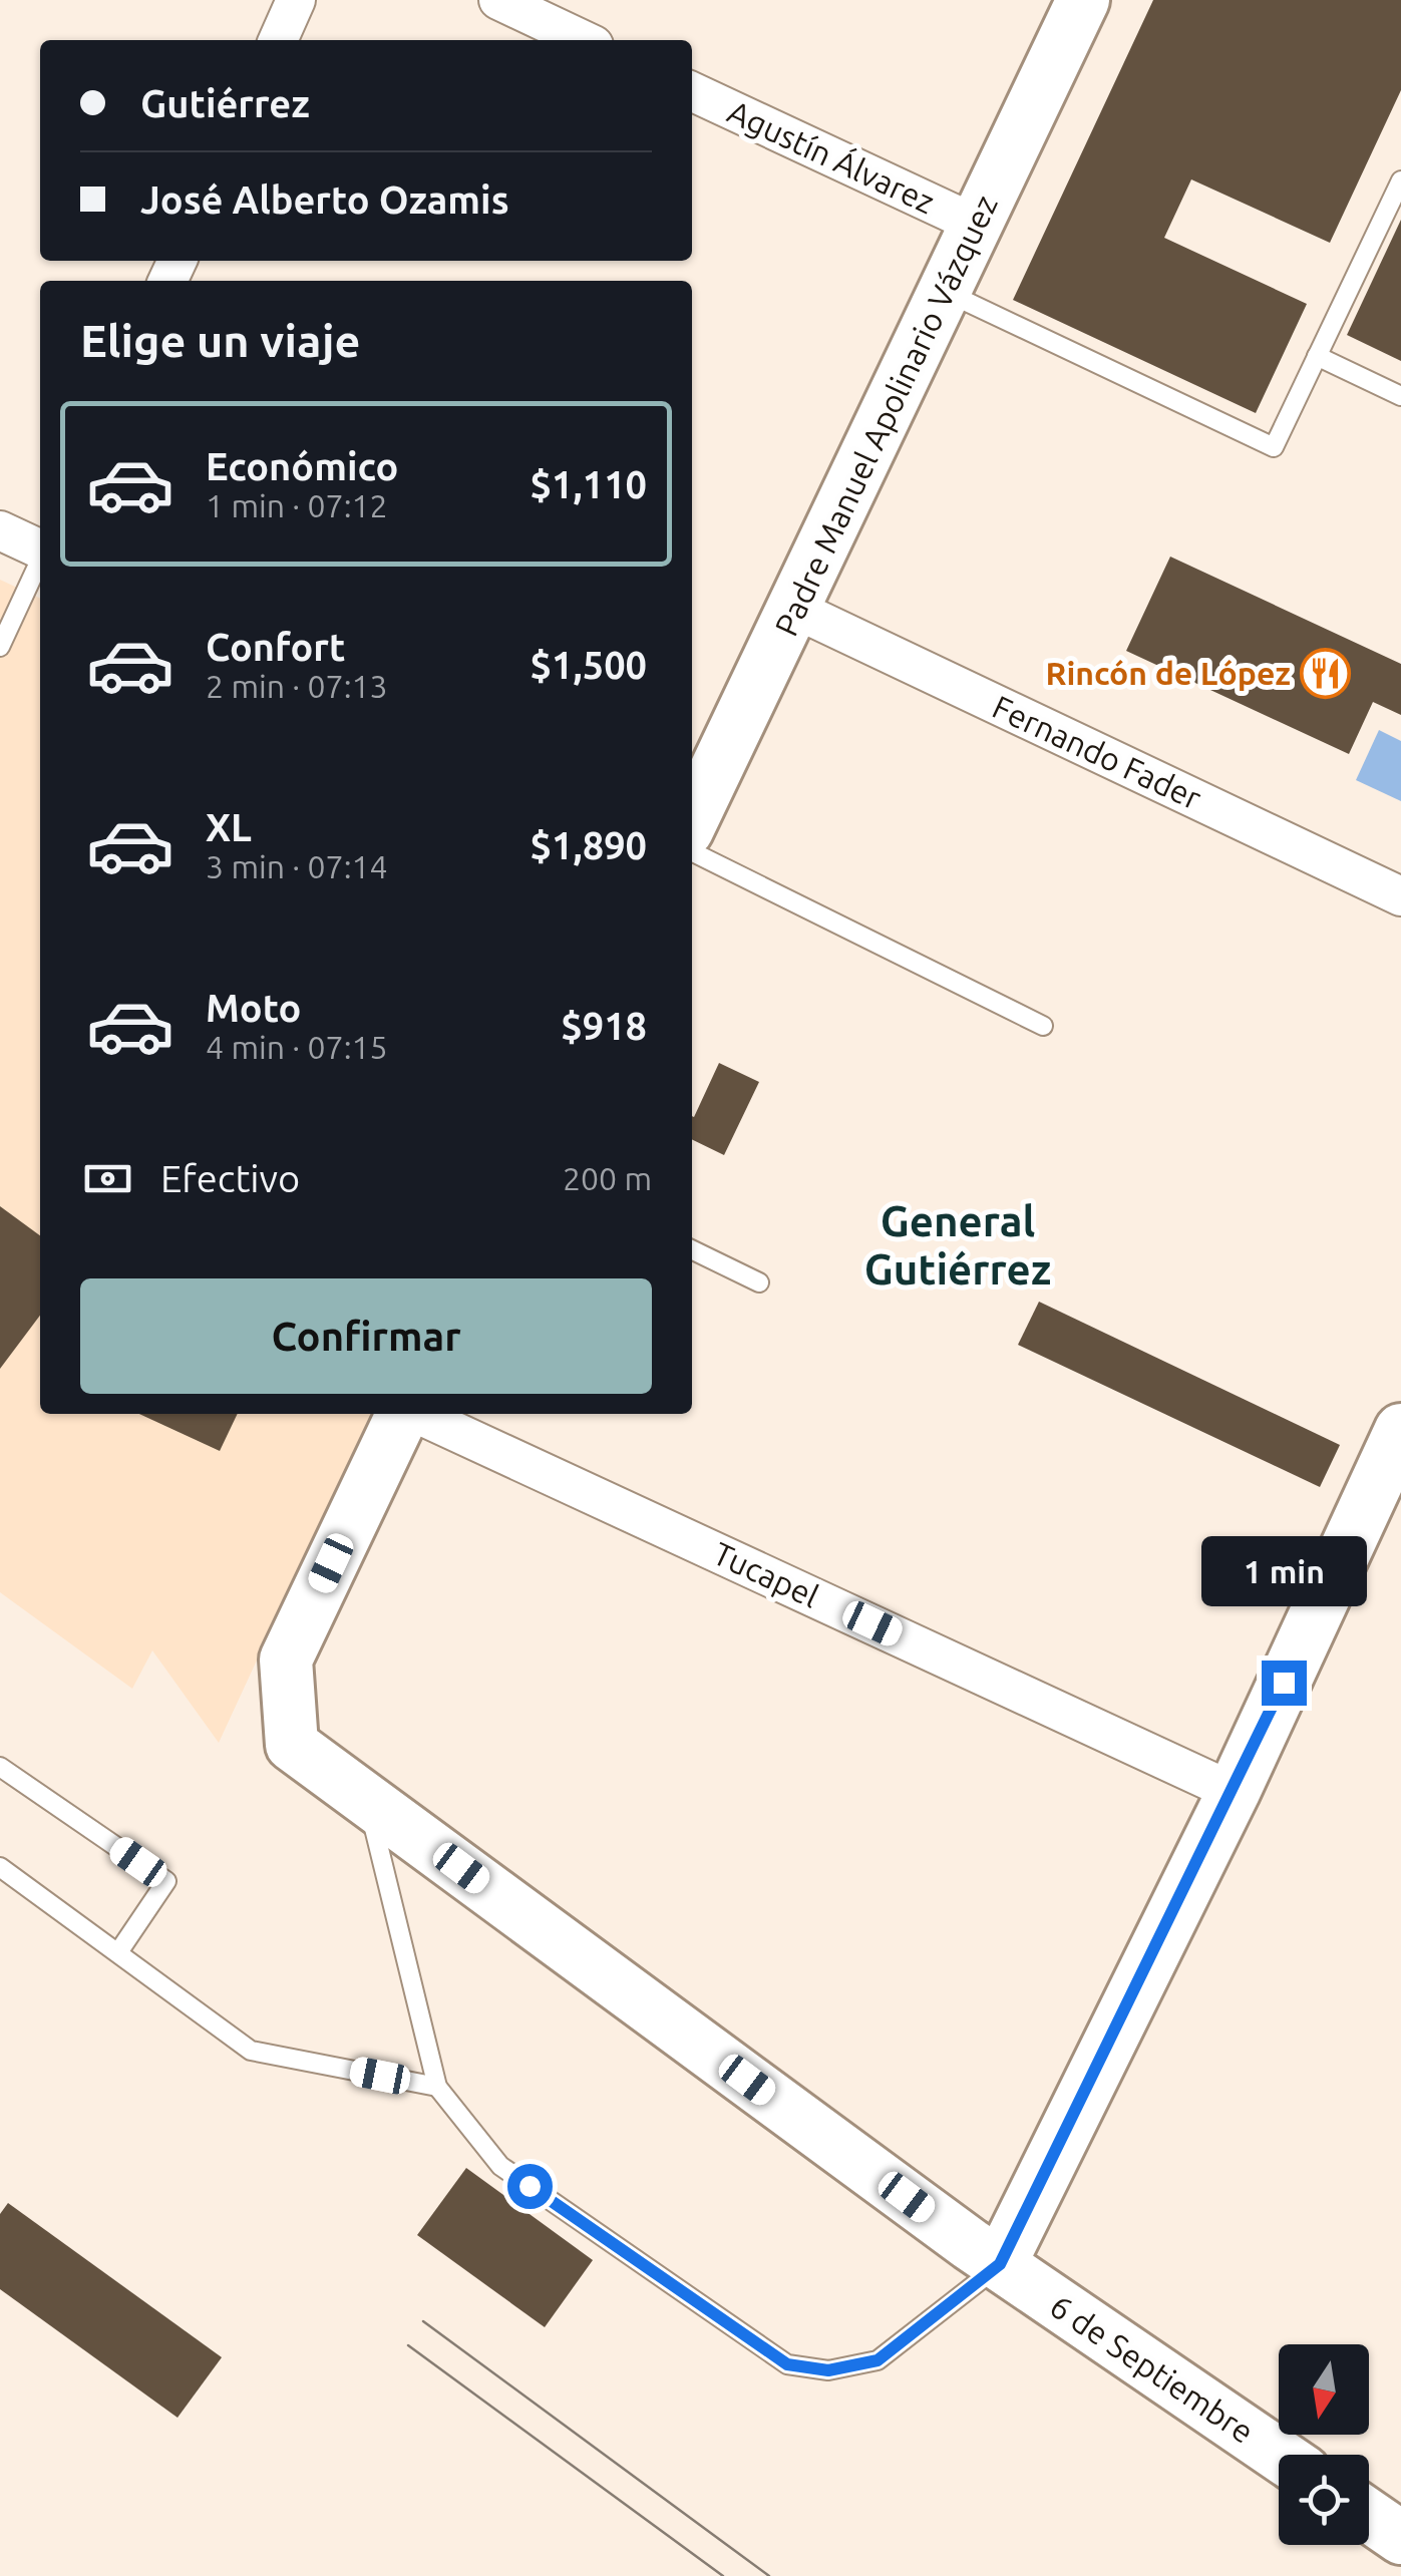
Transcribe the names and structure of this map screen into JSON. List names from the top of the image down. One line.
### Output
{"streets":{"main road":["Padre Manuel Apolinario Vázquez","6 de Septiembre"],"street":["Agustín Álvarez","Fernando Fader","Tucapel"]},"crossings":[["Agustín Álvarez","Padre Manuel Apolinario Vázquez"],["Padre Manuel Apolinario Vázquez","Fernando Fader"]],"districts":["General Gutiérrez"],"places":{"restaurant":["Rincón de López"]},"north":"bottom","page":{"banner":["Gutiérrez","José Alberto Ozamis"],"heading":"Elige un viaje","list":[{"name":"Económico","note":"1 min · 07:12","value":"$1,110"},{"name":"Confort","note":"2 min · 07:13","value":"$1,500"},{"name":"XL","note":"3 min · 07:14","value":"$1,890"},{"name":"Moto","note":"4 min · 07:15","value":"$918"}],"pay":["Efectivo","200 m"],"buttons":"Confirmar","bubble":"1 min"}}
